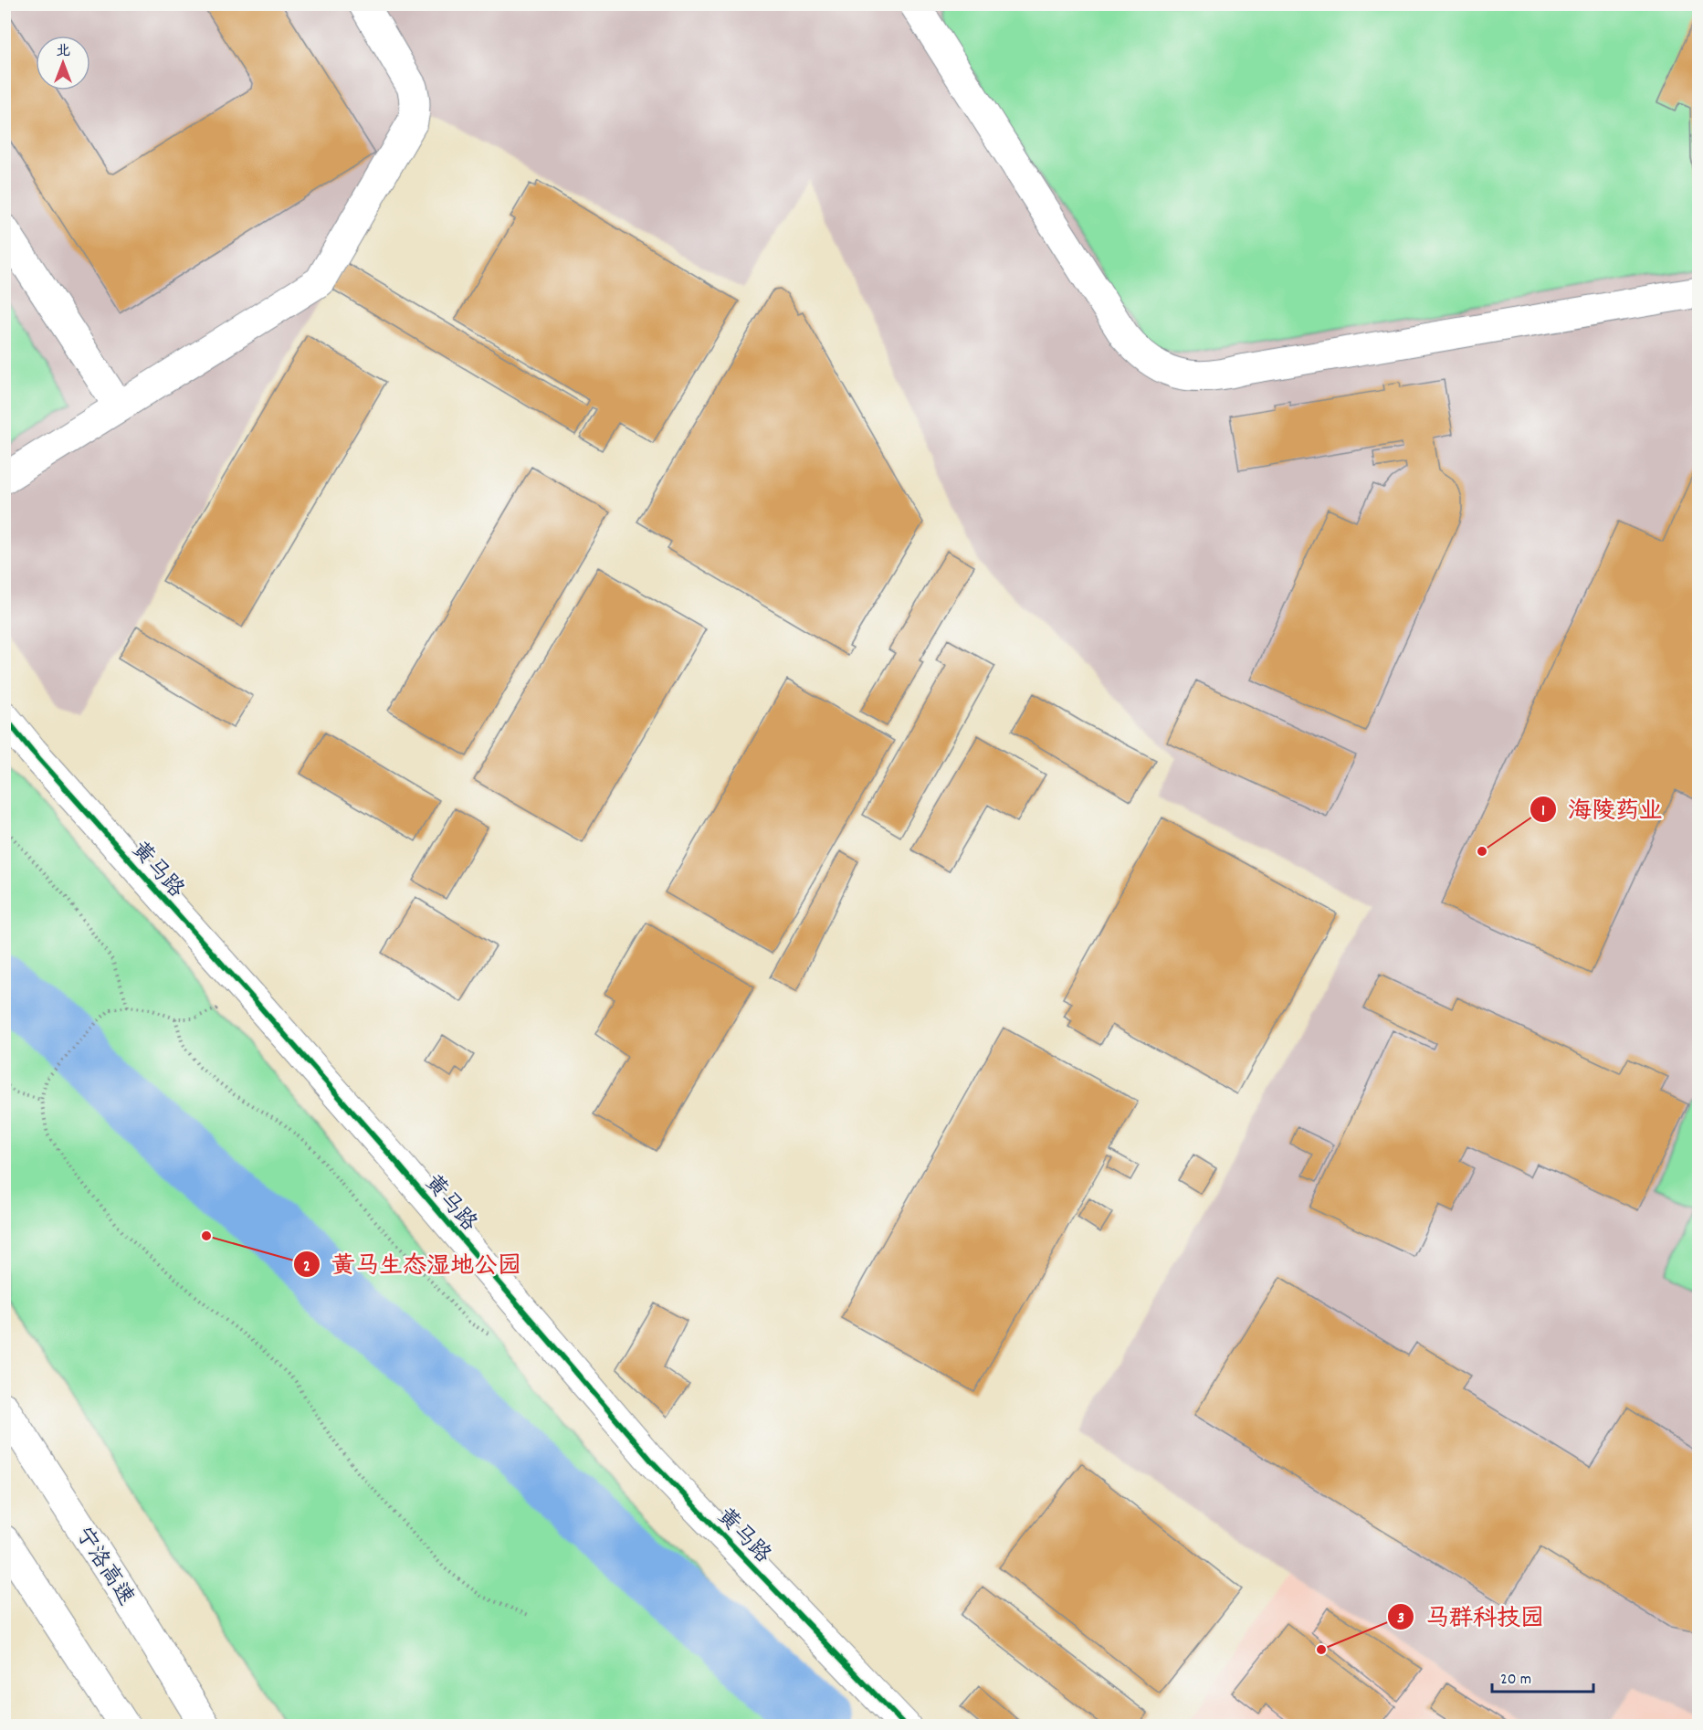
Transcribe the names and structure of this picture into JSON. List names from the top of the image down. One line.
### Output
{"streets":{"main road":["黄马路","宁洛高速"]},"places":["海陵药业","黄马生态湿地公园","马群科技园"],"scale_bar":"20 m","north":"top"}
